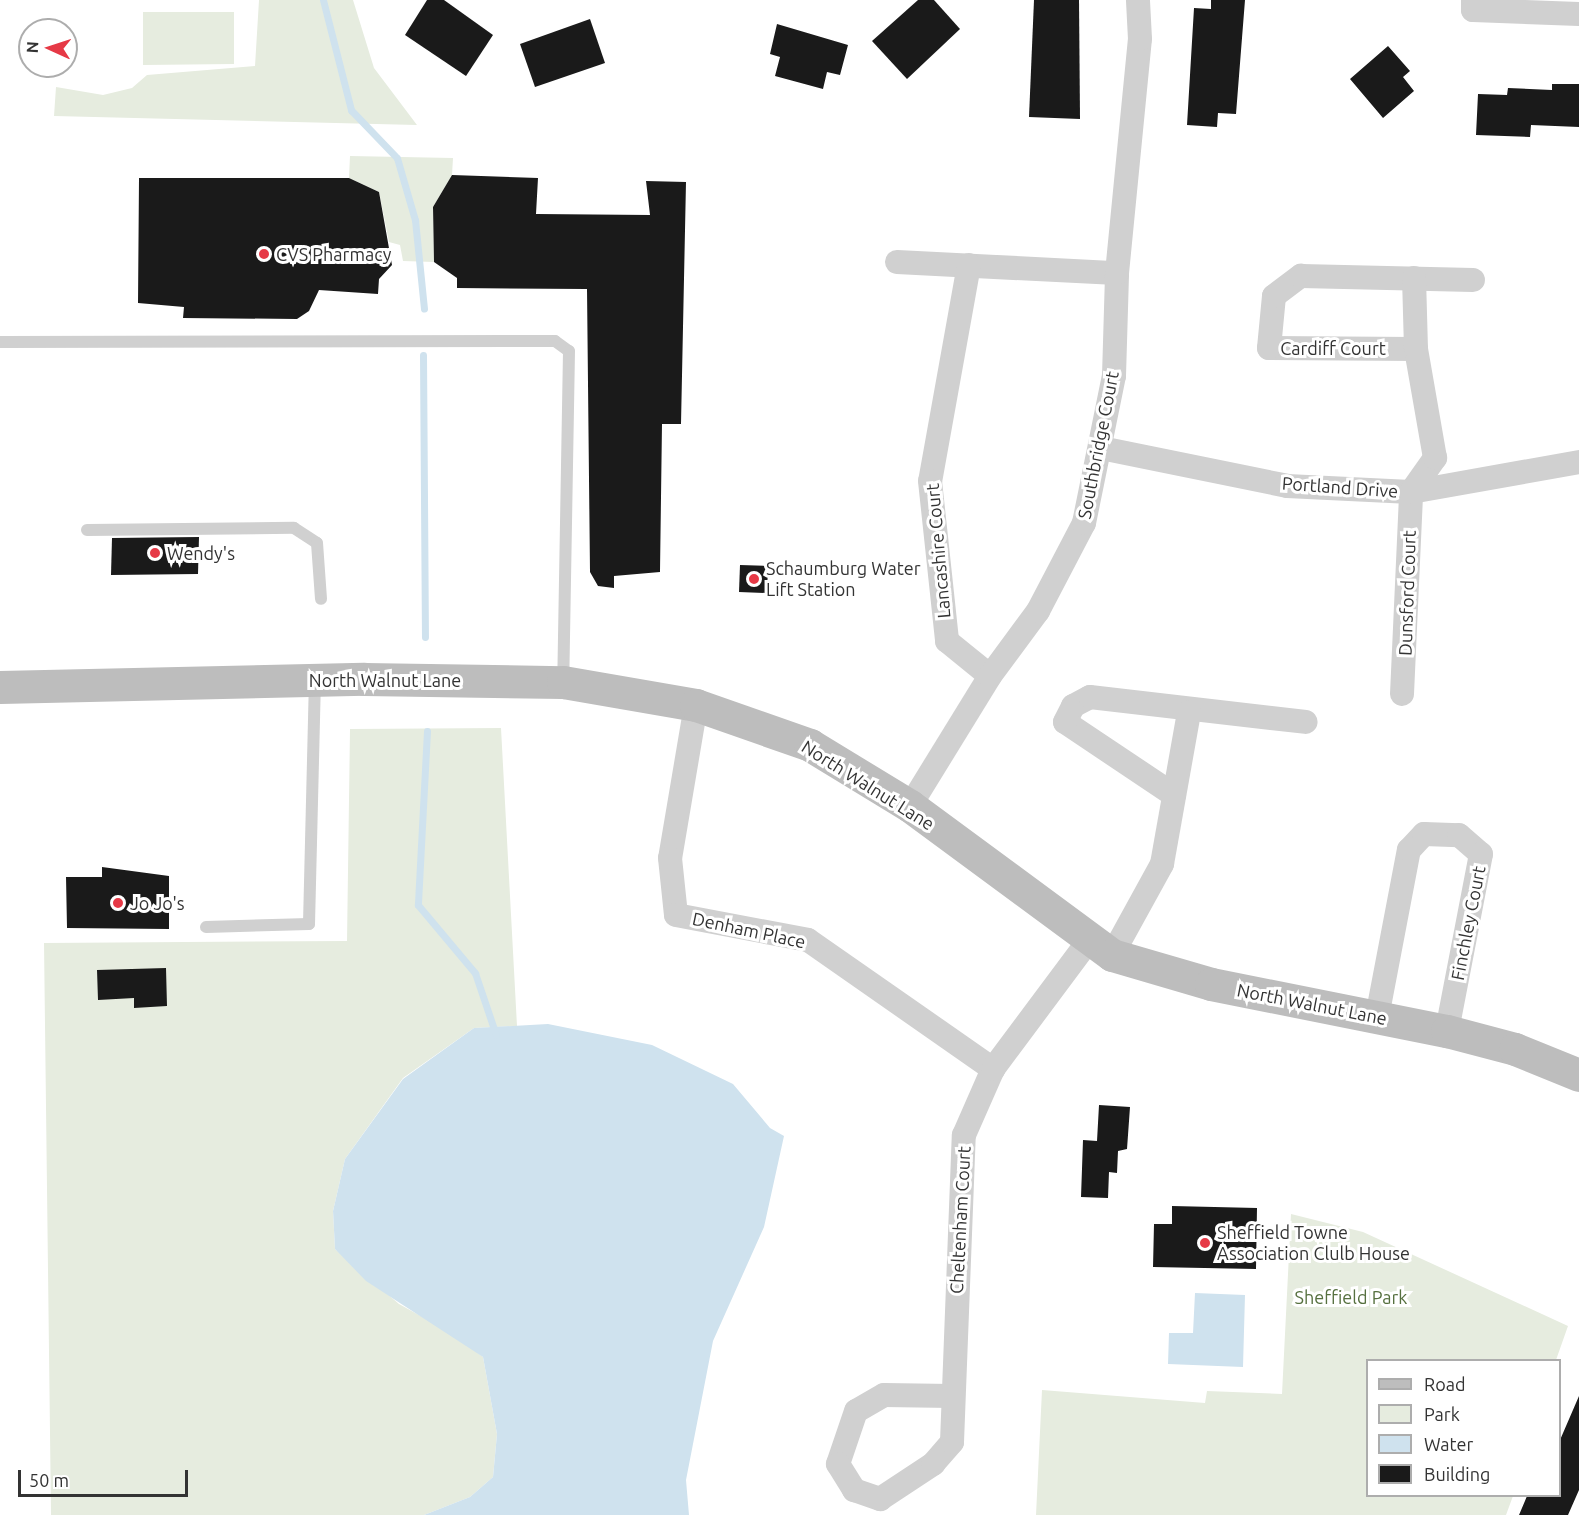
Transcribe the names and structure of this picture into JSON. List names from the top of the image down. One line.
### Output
{"streets":{"street":["Cardiff Court","Southbridge Court","Portland Drive","Lancashire Court","Dunsford Court","North Walnut Lane","Finchley Court","Denham Place","Cheltenham Court"]},"crossings":[["Southbridge Court","Portland Drive"],["Southbridge Court","Lancashire Court"],["Southbridge Court","North Walnut Lane"],["Portland Drive","Dunsford Court"],["North Walnut Lane","Finchley Court"],["North Walnut Lane","Denham Place"],["North Walnut Lane","Cheltenham Court"],["Denham Place","Cheltenham Court"]],"parks":["Sheffield Park"],"places":["CVS Pharmacy","Wendy's","Schaumburg Water Lift Station","Jo Jo's","Sheffield Towne Association Clulb House"],"legend":["Road","Park","Water","Building"],"scale_bar":"50 m","north":"left"}
